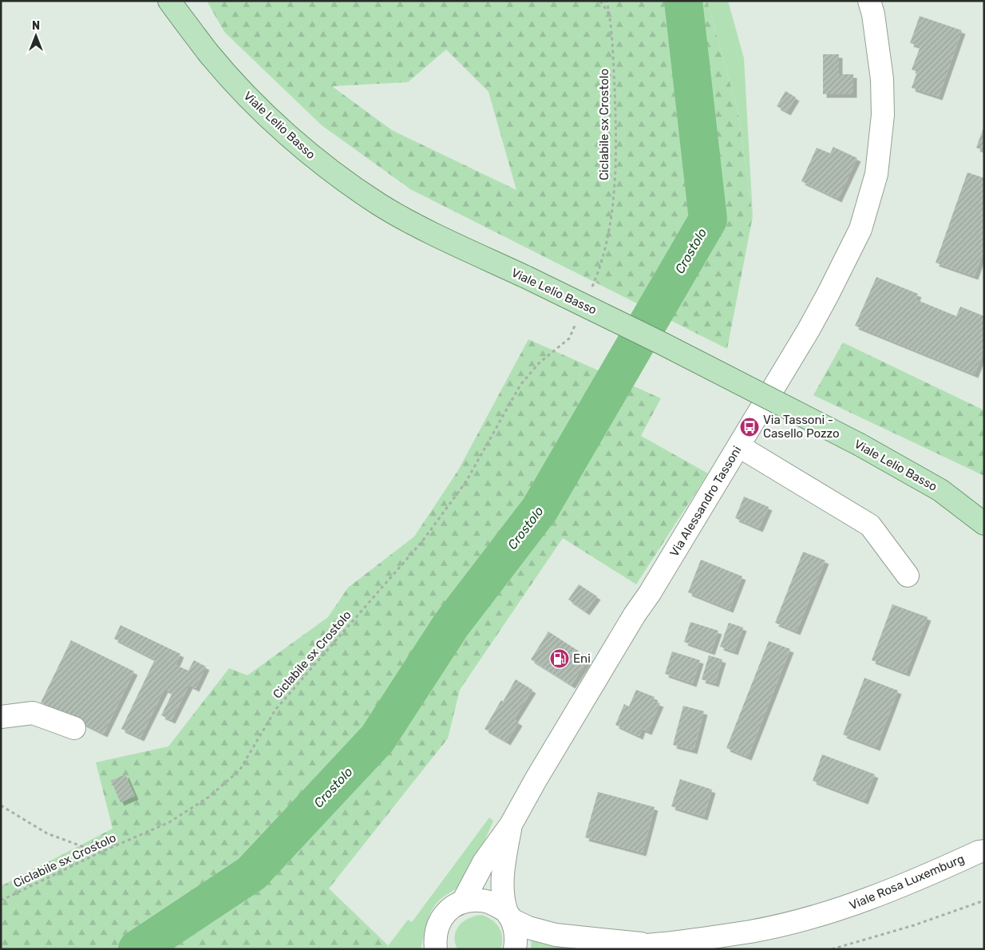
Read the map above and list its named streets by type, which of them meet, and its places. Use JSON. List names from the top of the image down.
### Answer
{
  "streets": {
    "main road": ["Viale Lelio Basso"],
    "street": ["Via Alessandro Tassoni", "Viale Rosa Luxemburg"],
    "path": ["Ciclabile sx Crostolo"]
  },
  "crossings": [
    ["Via Alessandro Tassoni", "Viale Rosa Luxemburg"]
  ],
  "water": ["Crostolo"],
  "places": {
    "bus stop": ["Via Tassoni - Casello Pozzo"],
    "fuel station": ["Eni"]
  },
  "north": "top"
}
